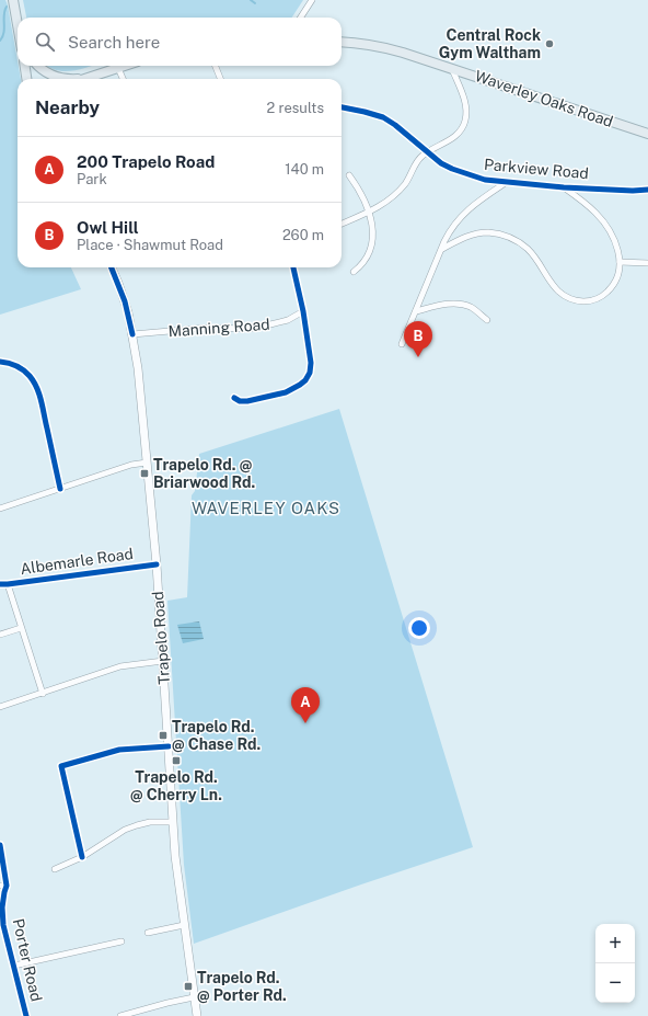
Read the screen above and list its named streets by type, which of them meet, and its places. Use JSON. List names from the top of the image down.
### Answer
{
  "streets": {
    "main road": ["Waverley Oaks Road", "Trapelo Road"],
    "street": [
      "Parkview Road",
      "Manning Road",
      "Albemarle Road",
      "Porter Road"
    ]
  },
  "crossings": [
    ["Manning Road", "Trapelo Road"],
    ["Albemarle Road", "Trapelo Road"]
  ],
  "districts": ["WAVERLEY OAKS"],
  "places": {
    "other": ["Central Rock Gym Waltham"],
    "transit": [
      "Trapelo Rd. @ Briarwood Rd.",
      "Trapelo Rd. @ Chase Rd.",
      "Trapelo Rd. @ Cherry Ln.",
      "Trapelo Rd. @ Porter Rd."
    ]
  },
  "page": {
    "search": "Search here",
    "heading": ["Nearby", "2 results"],
    "list": [
      {
        "mark": "A",
        "name": "200 Trapelo Road",
        "note": "Park",
        "value": "140 m"
      },
      {
        "mark": "B",
        "name": "Owl Hill",
        "note": "Place · Shawmut Road",
        "value": "260 m"
      }
    ],
    "pins": ["B", "A"],
    "map_buttons": ["+", "−"]
  }
}
